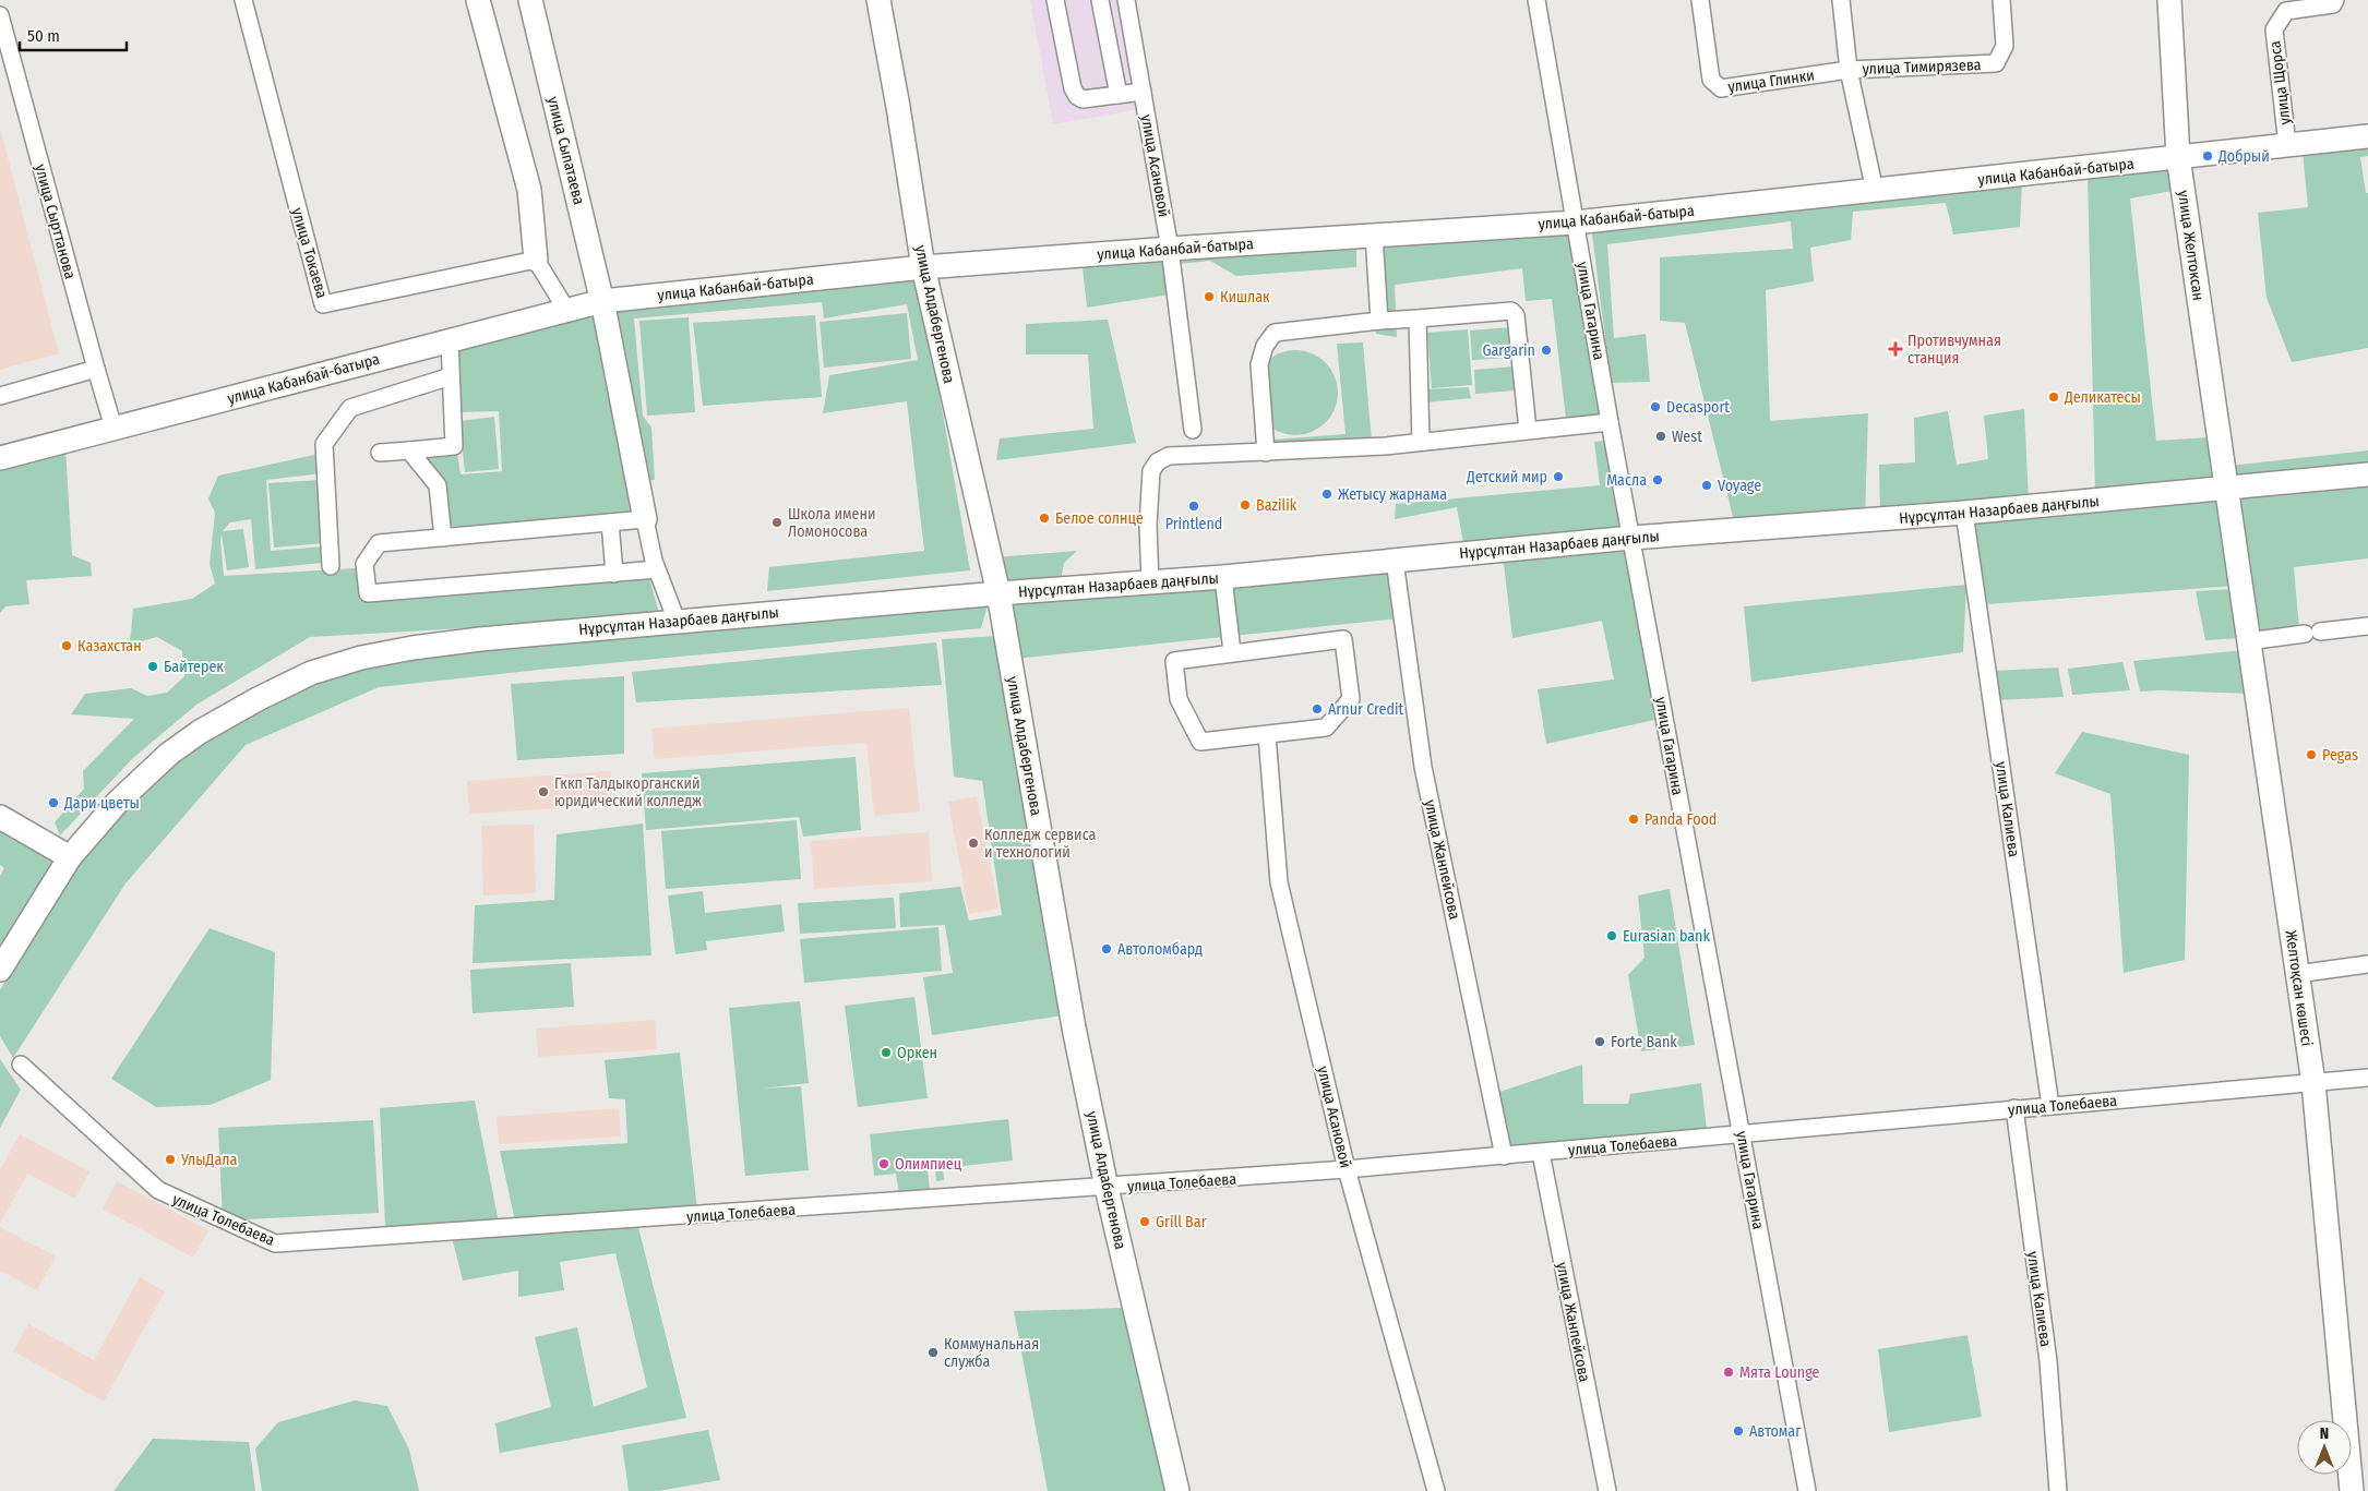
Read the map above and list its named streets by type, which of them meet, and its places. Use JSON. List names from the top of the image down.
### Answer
{
  "streets": {
    "main road": [
      "улица Сыпатаева",
      "улица Кабанбай-батыра",
      "улица Желтоксан",
      "улица Алдабергенова",
      "Нұрсұлтан Назарбаев даңғылы",
      "Желтоқсан көшесі"
    ],
    "street": [
      "улица Тимирязева",
      "улица Глинки",
      "улица Щорса",
      "улица Асановой",
      "улица Сырттанова",
      "улица Токаева",
      "улица Гагарина",
      "улица Калиева",
      "улица Жанпейсова",
      "улица Толебаева"
    ]
  },
  "crossings": [
    ["улица Тимирязева", "улица Глинки"],
    ["улица Щорса", "улица Кабанбай-батыра"],
    ["улица Сыпатаева", "улица Кабанбай-батыра"],
    ["улица Асановой", "улица Кабанбай-батыра"],
    ["улица Асановой", "улица Толебаева"],
    ["улица Кабанбай-батыра", "улица Сырттанова"],
    ["улица Кабанбай-батыра", "улица Желтоксан"],
    ["улица Кабанбай-батыра", "улица Гагарина"],
    ["улица Кабанбай-батыра", "улица Алдабергенова"],
    ["улица Желтоксан", "Нұрсұлтан Назарбаев даңғылы"],
    ["улица Желтоксан", "Желтоқсан көшесі"],
    ["улица Гагарина", "Нұрсұлтан Назарбаев даңғылы"],
    ["улица Гагарина", "улица Толебаева"],
    ["улица Алдабергенова", "Нұрсұлтан Назарбаев даңғылы"],
    ["улица Алдабергенова", "улица Толебаева"],
    ["Нұрсұлтан Назарбаев даңғылы", "улица Калиева"],
    ["Нұрсұлтан Назарбаев даңғылы", "улица Жанпейсова"],
    ["Нұрсұлтан Назарбаев даңғылы", "Желтоқсан көшесі"],
    ["улица Калиева", "улица Толебаева"],
    ["улица Жанпейсова", "улица Толебаева"],
    ["Желтоқсан көшесі", "улица Толебаева"]
  ],
  "places": {
    "other": [
      "Добрый",
      "Кишлак",
      "Gargarin",
      "Деликатесы",
      "Decasport",
      "West",
      "Детский мир",
      "Масла",
      "Voyage",
      "Жетысу жарнама",
      "Bazilik",
      "Printlend",
      "Белое солнце",
      "Школа имени Ломоносова",
      "Казахстан",
      "Байтерек",
      "Arnur Credit",
      "Pegas",
      "Гккп Талдыкорганский юридический колледж",
      "Дари цветы",
      "Panda Food",
      "Колледж сервиса и технологий",
      "Eurasian bank",
      "Автоломбард",
      "Forte Bank",
      "Оркен",
      "УлыДала",
      "Олимпиец",
      "Grill Bar",
      "Коммунальная служба",
      "Мята Lounge",
      "Автомаг"
    ],
    "health": ["Противчумная станция"]
  },
  "scale_bar": "50 m",
  "north": "top"
}
